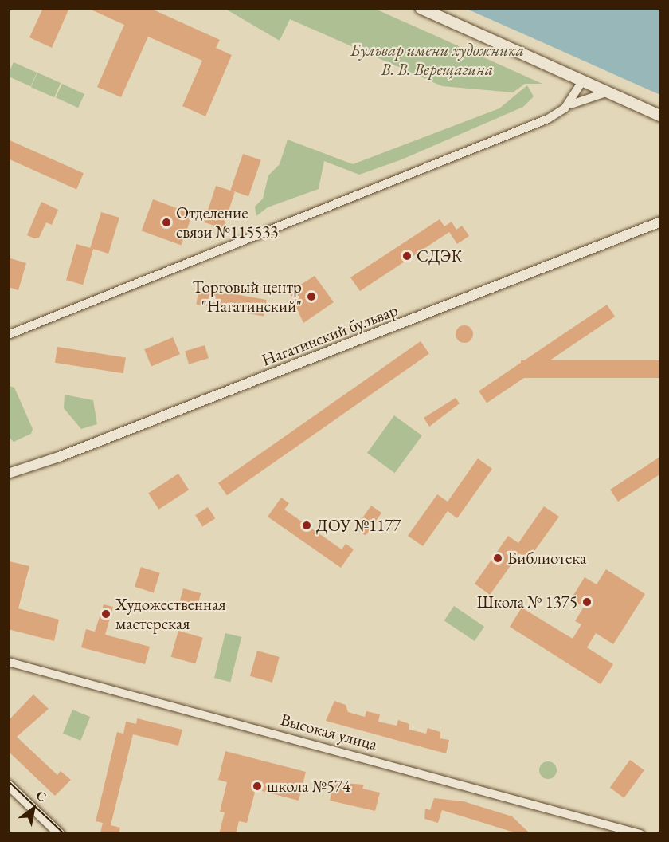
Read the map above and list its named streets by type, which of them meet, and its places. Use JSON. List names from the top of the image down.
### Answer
{
  "streets": {
    "street": ["Нагатинский бульвар", "Высокая улица"]
  },
  "parks": ["Бульвар имени художника В. В. Верещагина"],
  "places": [
    "Отделение связи №115533",
    "СДЭК",
    "Торговый центр \"Нагатинский\"",
    "ДОУ №1177",
    "Библиотека",
    "Школа № 1375",
    "Художественная мастерская",
    "школа №574"
  ],
  "north": "top right"
}
